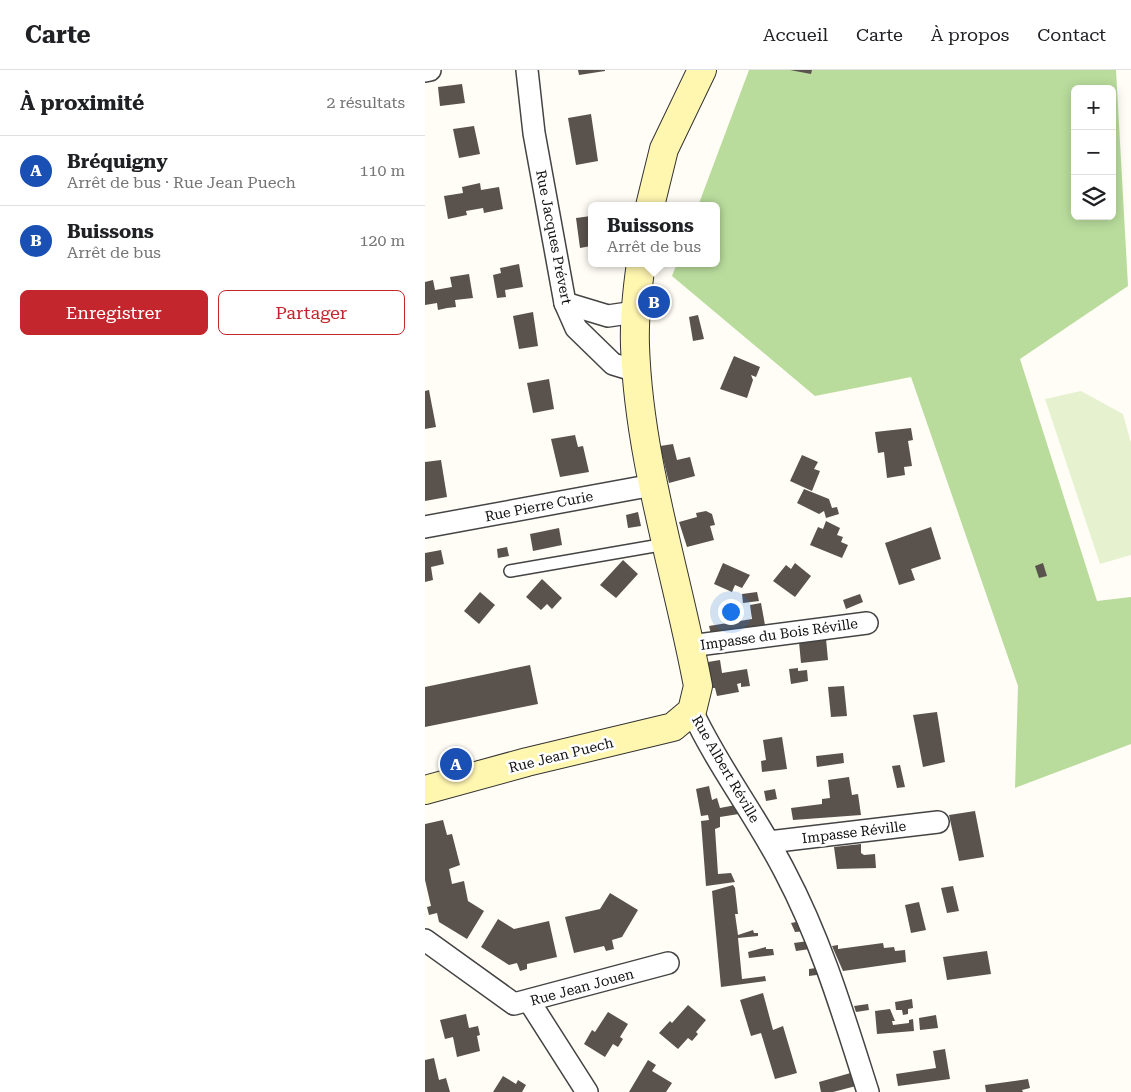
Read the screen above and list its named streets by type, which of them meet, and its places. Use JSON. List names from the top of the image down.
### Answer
{
  "streets": {
    "street": [
      "Rue Jacques Prévert",
      "Rue Pierre Curie",
      "Impasse du Bois Réville",
      "Rue Jean Puech",
      "Rue Albert Réville",
      "Impasse Réville",
      "Rue Jean Jouen"
    ]
  },
  "crossings": [
    ["Rue Jacques Prévert", "Rue Albert Réville"],
    ["Rue Pierre Curie", "Rue Albert Réville"],
    ["Impasse du Bois Réville", "Rue Albert Réville"],
    ["Rue Jean Puech", "Rue Albert Réville"],
    ["Rue Albert Réville", "Impasse Réville"]
  ],
  "page": {
    "header": "Carte",
    "nav": [
      "Accueil",
      "Carte",
      "À propos",
      "Contact"
    ],
    "heading": ["À proximité", "2 résultats"],
    "map_buttons": ["+", "−"],
    "list": [
      {
        "mark": "A",
        "name": "Bréquigny",
        "note": "Arrêt de bus · Rue Jean Puech",
        "value": "110 m"
      },
      {
        "mark": "B",
        "name": "Buissons",
        "note": "Arrêt de bus",
        "value": "120 m"
      }
    ],
    "popup": ["Buissons", "Arrêt de bus"],
    "buttons": ["Enregistrer", "Partager"],
    "pins": ["B", "A"]
  }
}
